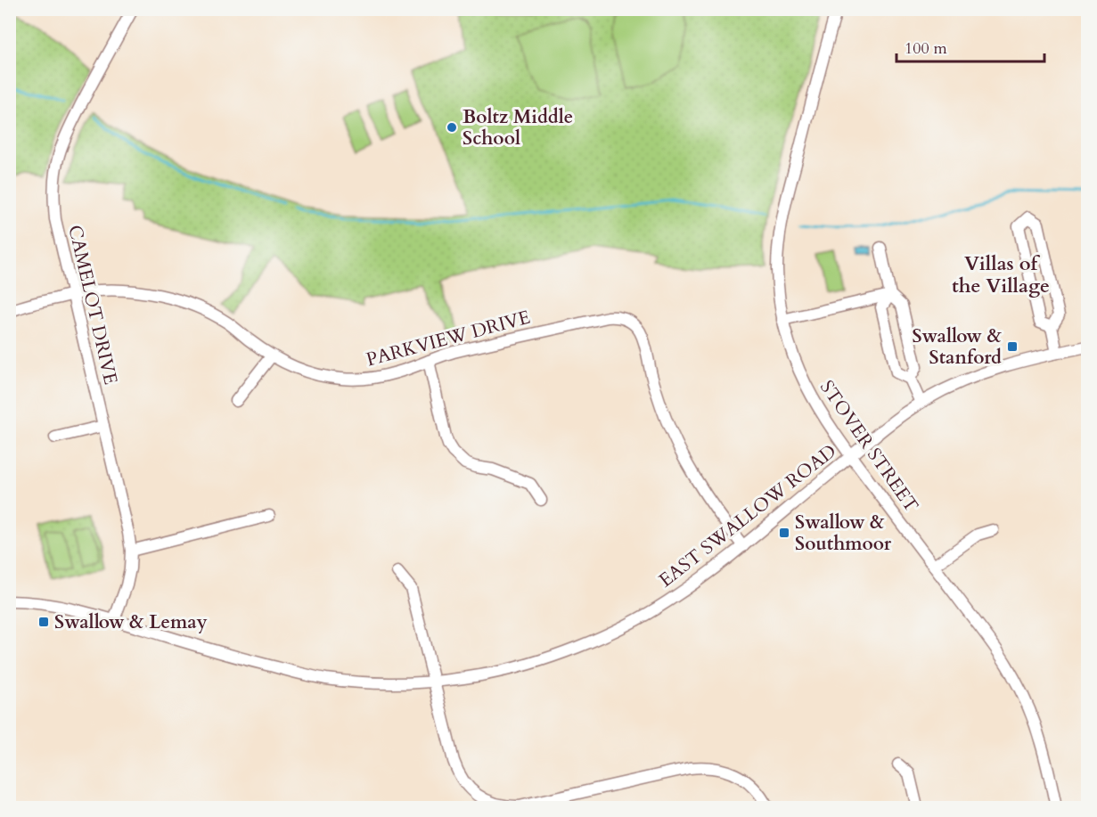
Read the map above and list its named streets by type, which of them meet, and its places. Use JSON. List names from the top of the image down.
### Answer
{
  "streets": {
    "street": [
      "CAMELOT DRIVE",
      "PARKVIEW DRIVE",
      "STOVER STREET",
      "EAST SWALLOW ROAD"
    ]
  },
  "crossings": [
    ["CAMELOT DRIVE", "PARKVIEW DRIVE"],
    ["CAMELOT DRIVE", "EAST SWALLOW ROAD"],
    ["PARKVIEW DRIVE", "EAST SWALLOW ROAD"],
    ["STOVER STREET", "EAST SWALLOW ROAD"]
  ],
  "districts": ["Villas of the Village"],
  "places": {
    "other": ["Boltz Middle School"],
    "transit": ["Swallow & Stanford", "Swallow & Southmoor", "Swallow & Lemay"]
  },
  "scale_bar": "100 m"
}
